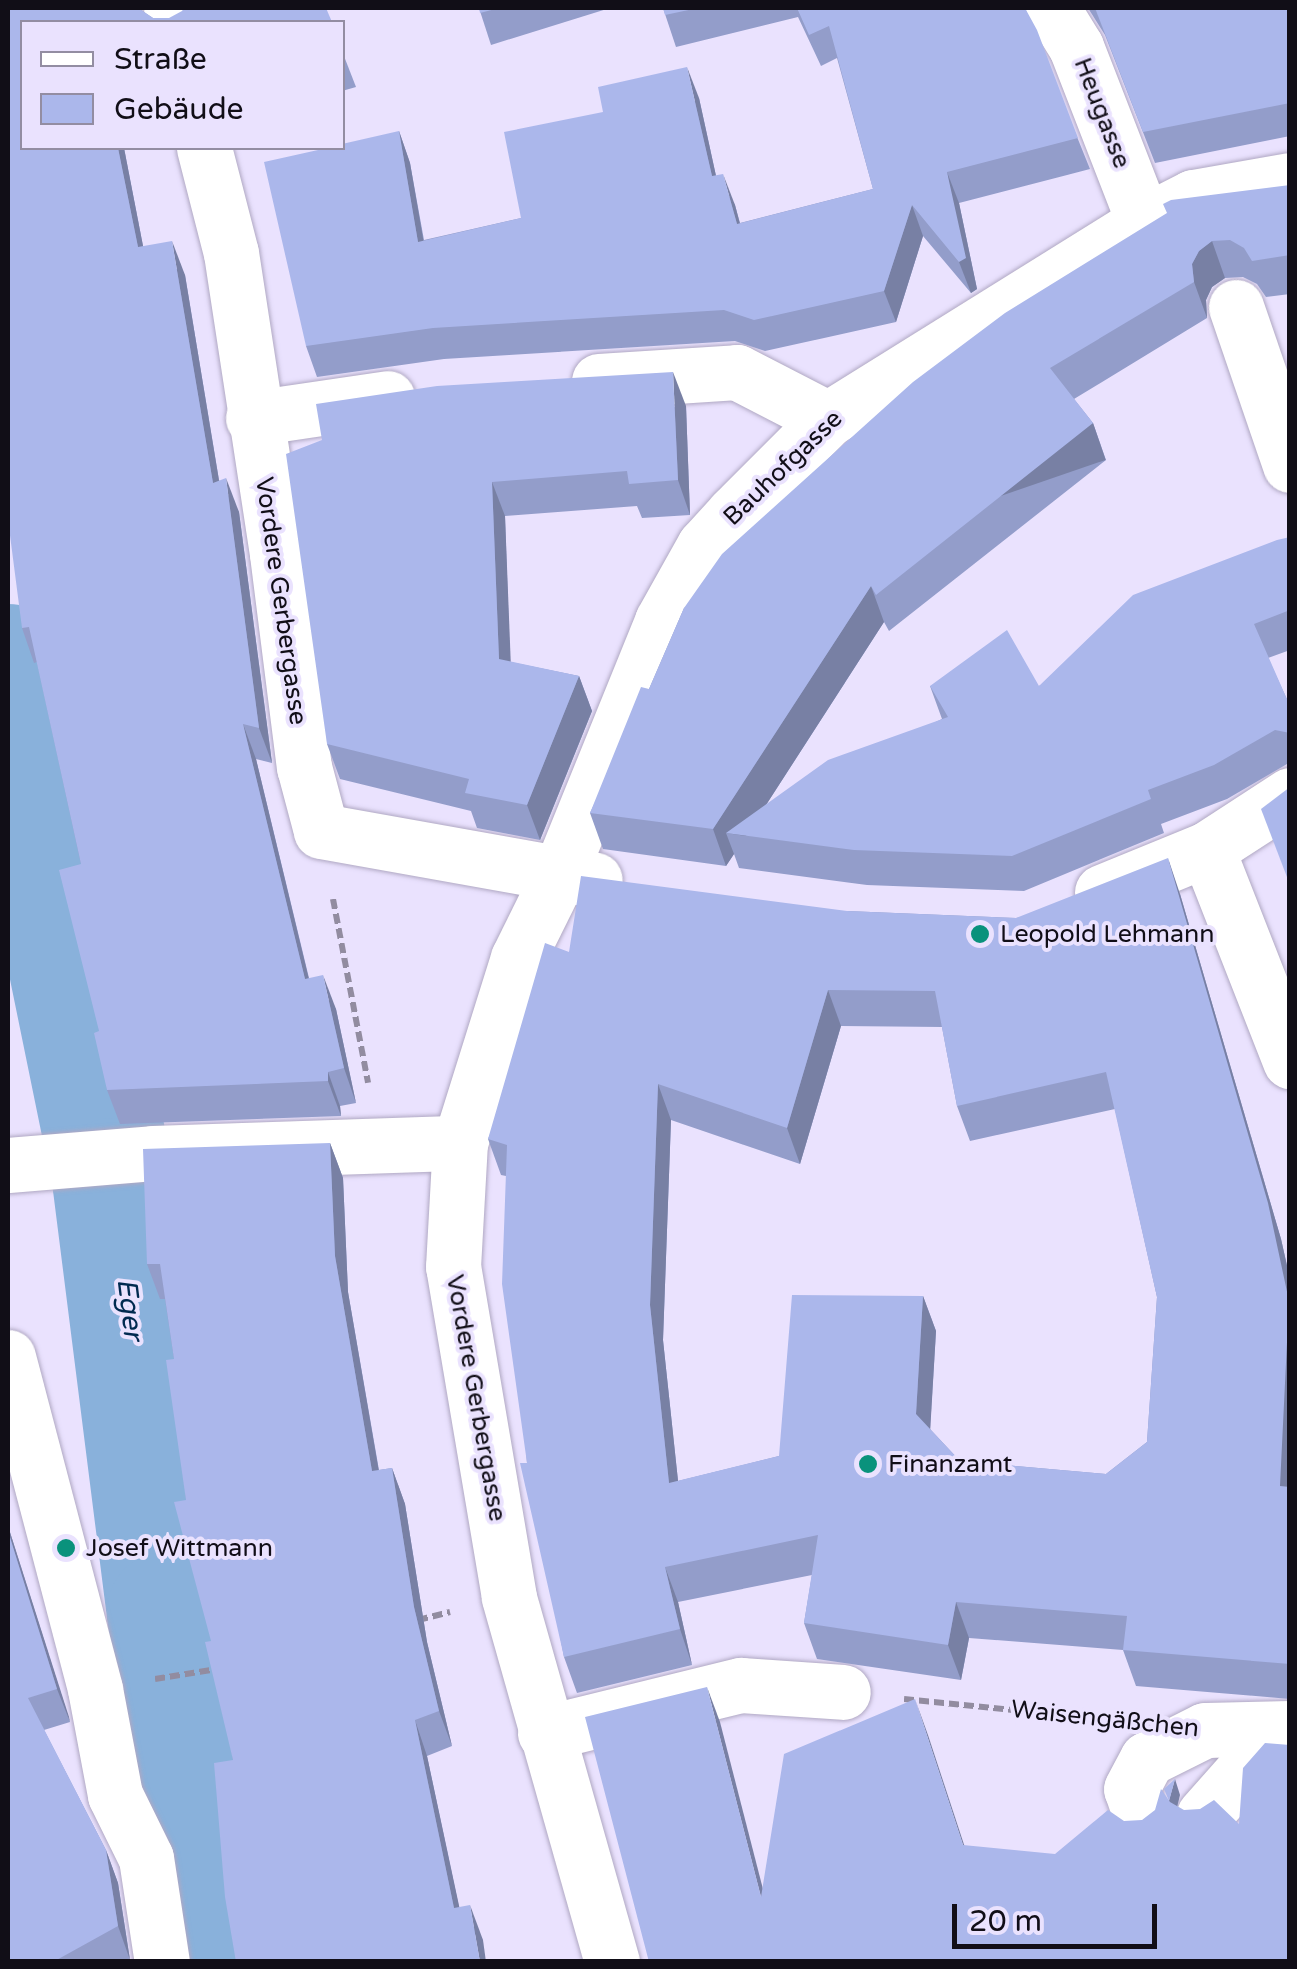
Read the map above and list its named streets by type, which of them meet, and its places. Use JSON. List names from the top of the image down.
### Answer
{
  "streets": {
    "street": [
      "Heugasse",
      "Bauhofgasse",
      "Vordere Gerbergasse",
      "Waisengäßchen"
    ]
  },
  "crossings": [
    ["Heugasse", "Bauhofgasse"],
    ["Bauhofgasse", "Vordere Gerbergasse"]
  ],
  "water": ["Eger"],
  "places": ["Leopold Lehmann", "Finanzamt", "Josef Wittmann"],
  "legend": ["Straße", "Gebäude"],
  "scale_bar": "20 m"
}
